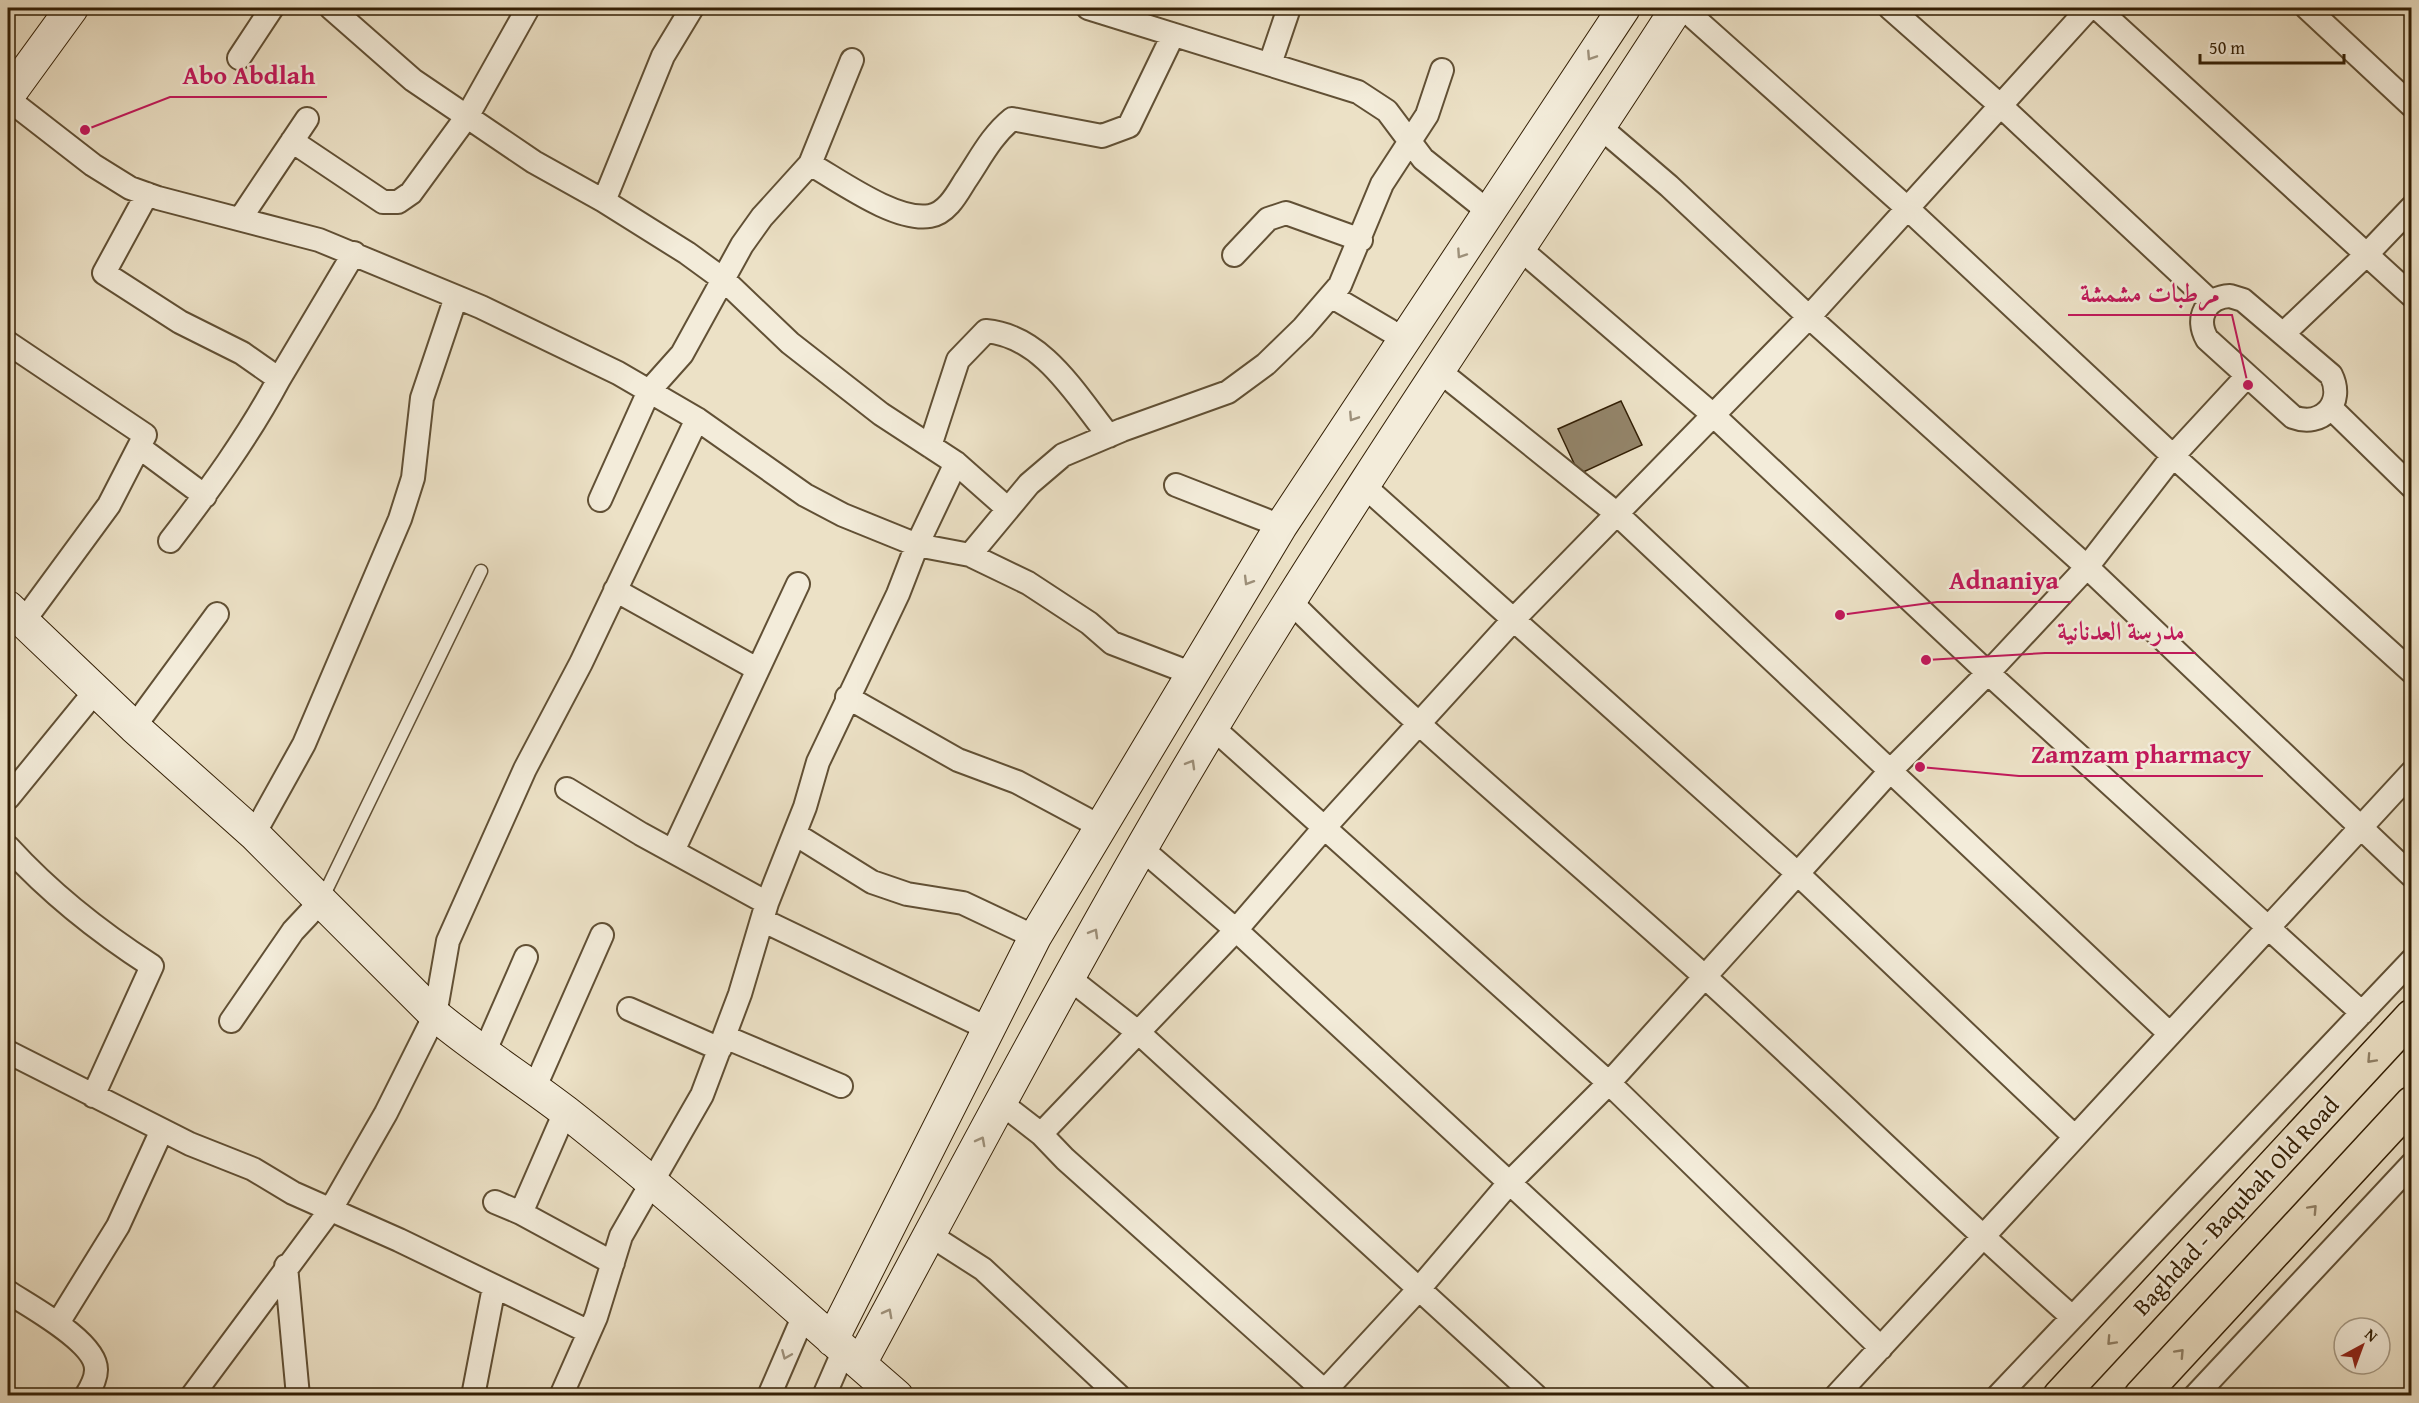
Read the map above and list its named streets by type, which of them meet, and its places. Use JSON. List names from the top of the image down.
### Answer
{
  "streets": {
    "highway": ["Baghdad - Baqubah Old Road"]
  },
  "places": [
    "Abo Abdlah",
    "مرطبات مشمشة",
    "Adnaniya",
    "مدرسة العدنانية",
    "Zamzam pharmacy"
  ],
  "scale_bar": "50 m",
  "north": "top right"
}
